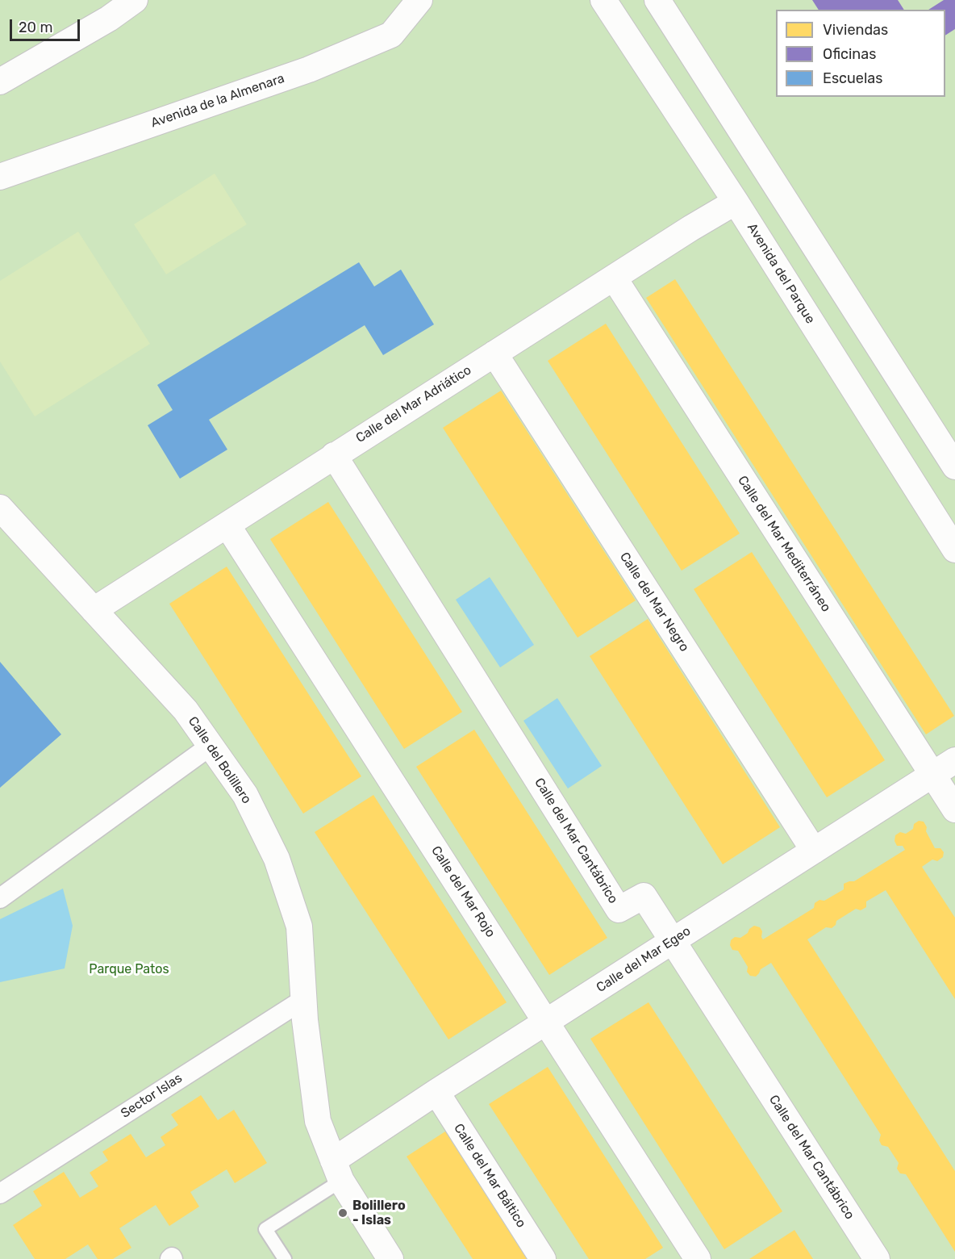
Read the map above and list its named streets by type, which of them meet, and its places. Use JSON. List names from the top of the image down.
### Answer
{
  "streets": {
    "street": [
      "Avenida de la Almenara",
      "Avenida del Parque",
      "Calle del Mar Adriático",
      "Calle del Mar Mediterráneo",
      "Calle del Mar Negro",
      "Calle del Bolillero",
      "Calle del Mar Cantábrico",
      "Calle del Mar Rojo",
      "Calle del Mar Egeo",
      "Sector Islas",
      "Calle del Mar Báltico"
    ]
  },
  "crossings": [
    ["Avenida del Parque", "Calle del Mar Adriático"],
    ["Calle del Mar Adriático", "Calle del Mar Mediterráneo"],
    ["Calle del Mar Adriático", "Calle del Mar Negro"],
    ["Calle del Mar Adriático", "Calle del Bolillero"],
    ["Calle del Mar Adriático", "Calle del Mar Cantábrico"],
    ["Calle del Mar Adriático", "Calle del Mar Rojo"],
    ["Calle del Mar Mediterráneo", "Calle del Mar Egeo"],
    ["Calle del Mar Negro", "Calle del Mar Egeo"],
    ["Calle del Bolillero", "Calle del Mar Egeo"],
    ["Calle del Bolillero", "Sector Islas"],
    ["Calle del Mar Cantábrico", "Calle del Mar Egeo"],
    ["Calle del Mar Rojo", "Calle del Mar Egeo"],
    ["Calle del Mar Egeo", "Calle del Mar Báltico"]
  ],
  "parks": ["Parque Patos"],
  "places": ["Bolillero - Islas"],
  "legend": ["Viviendas", "Oficinas", "Escuelas"],
  "scale_bar": "20 m"
}
